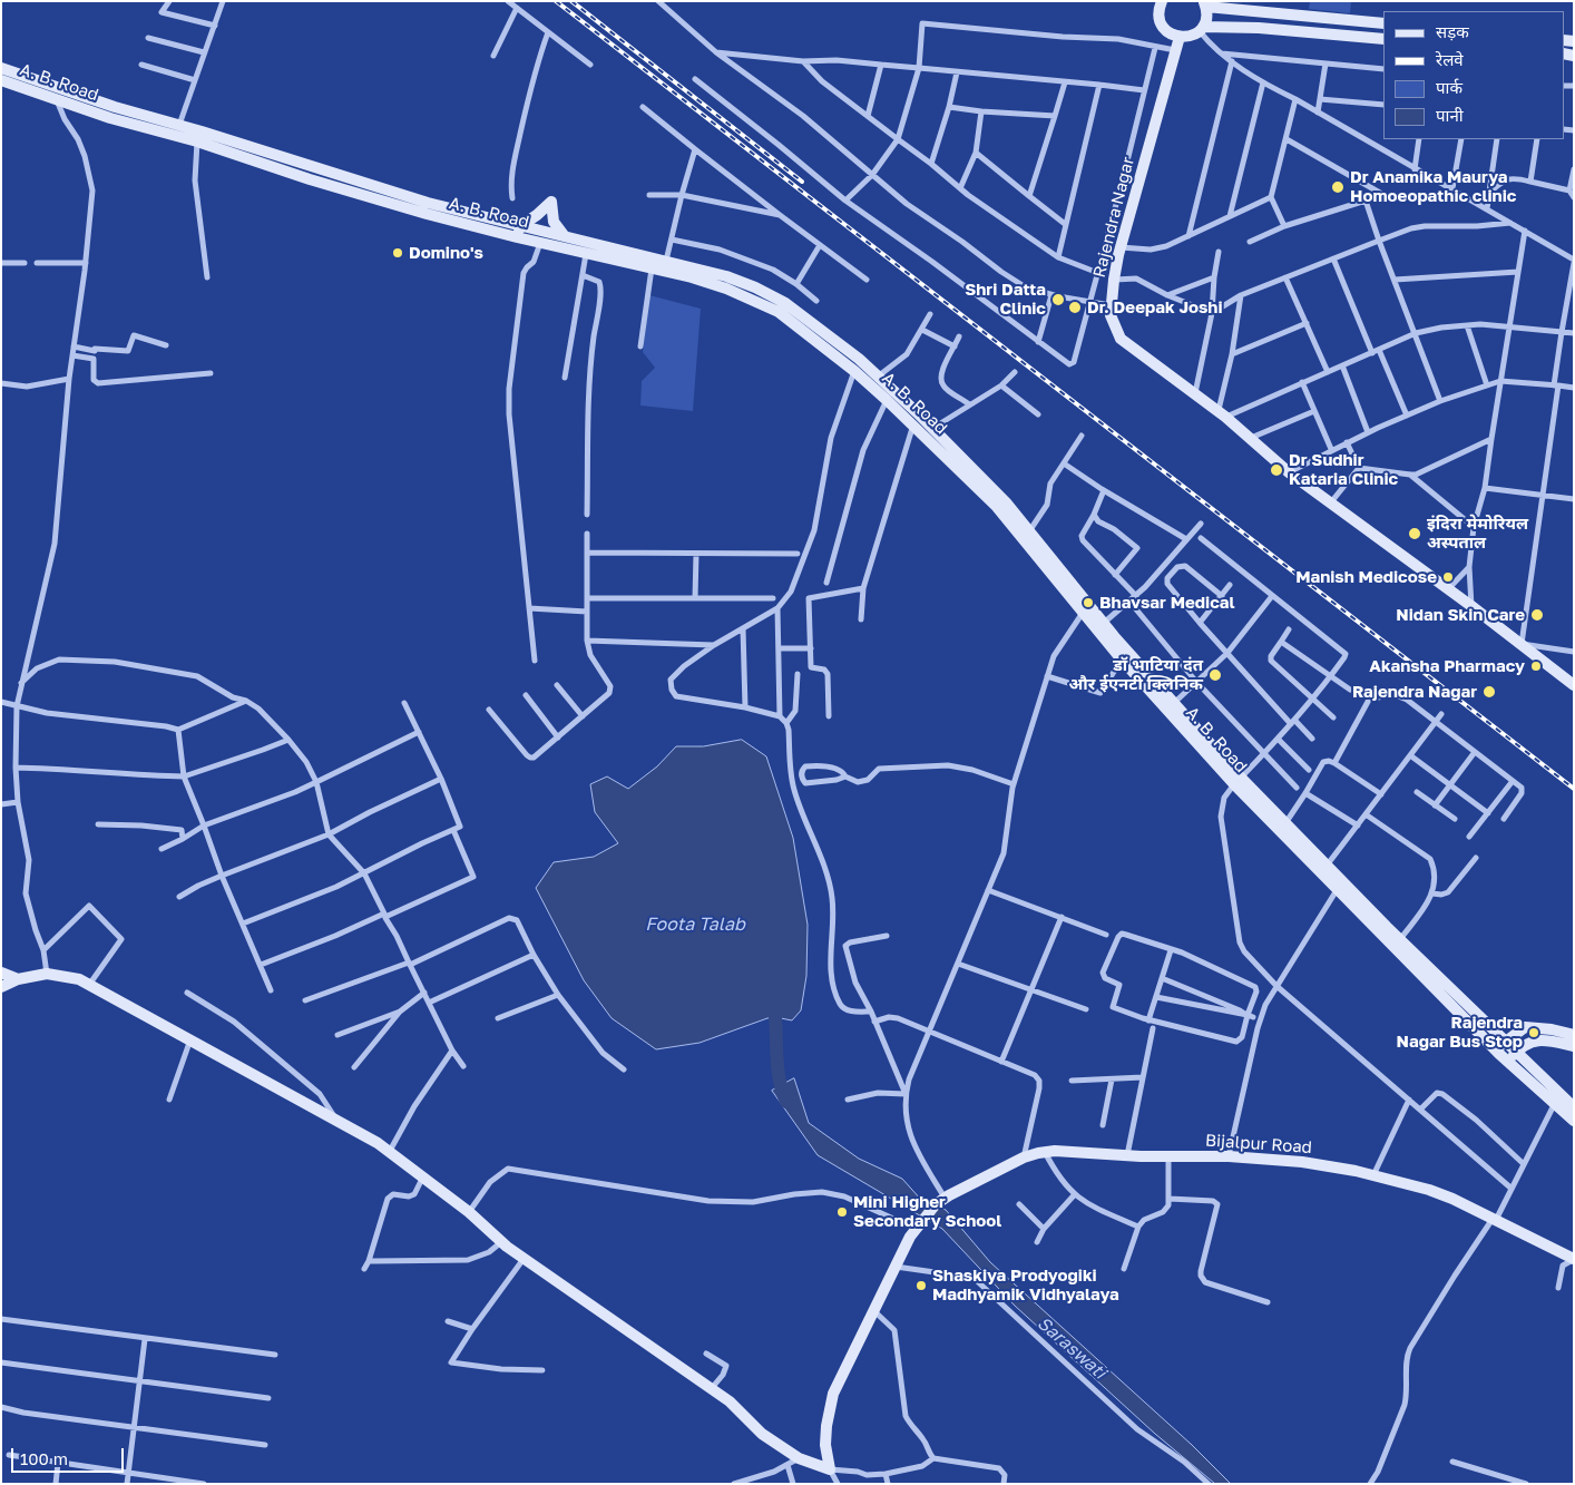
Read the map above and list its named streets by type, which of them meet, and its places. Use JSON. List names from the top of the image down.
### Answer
{
  "streets": {
    "main road": ["A. B. Road", "Rajendra Nagar", "Bijalpur Road"]
  },
  "water": ["Foota Talab", "Saraswati"],
  "places": [
    "Dr Anamika Maurya Homoeopathic clinic",
    "Domino's",
    "Shri Datta Clinic",
    "Dr. Deepak Joshi",
    "Dr Sudhir Kataria Clinic",
    "इंदिरा मेमोरियल अस्पताल",
    "Manish Medicose",
    "Bhavsar Medical",
    "Nidan Skin Care",
    "Akansha Pharmacy",
    "डॉ भाटिया दंत और ईएनटी क्लिनिक",
    "Rajendra Nagar",
    "Rajendra Nagar Bus Stop",
    "Mini Higher Secondary School",
    "Shaskiya Prodyogiki Madhyamik Vidhyalaya"
  ],
  "legend": [
    "सड़क",
    "रेलवे",
    "पार्क",
    "पानी"
  ],
  "scale_bar": "100 m"
}
